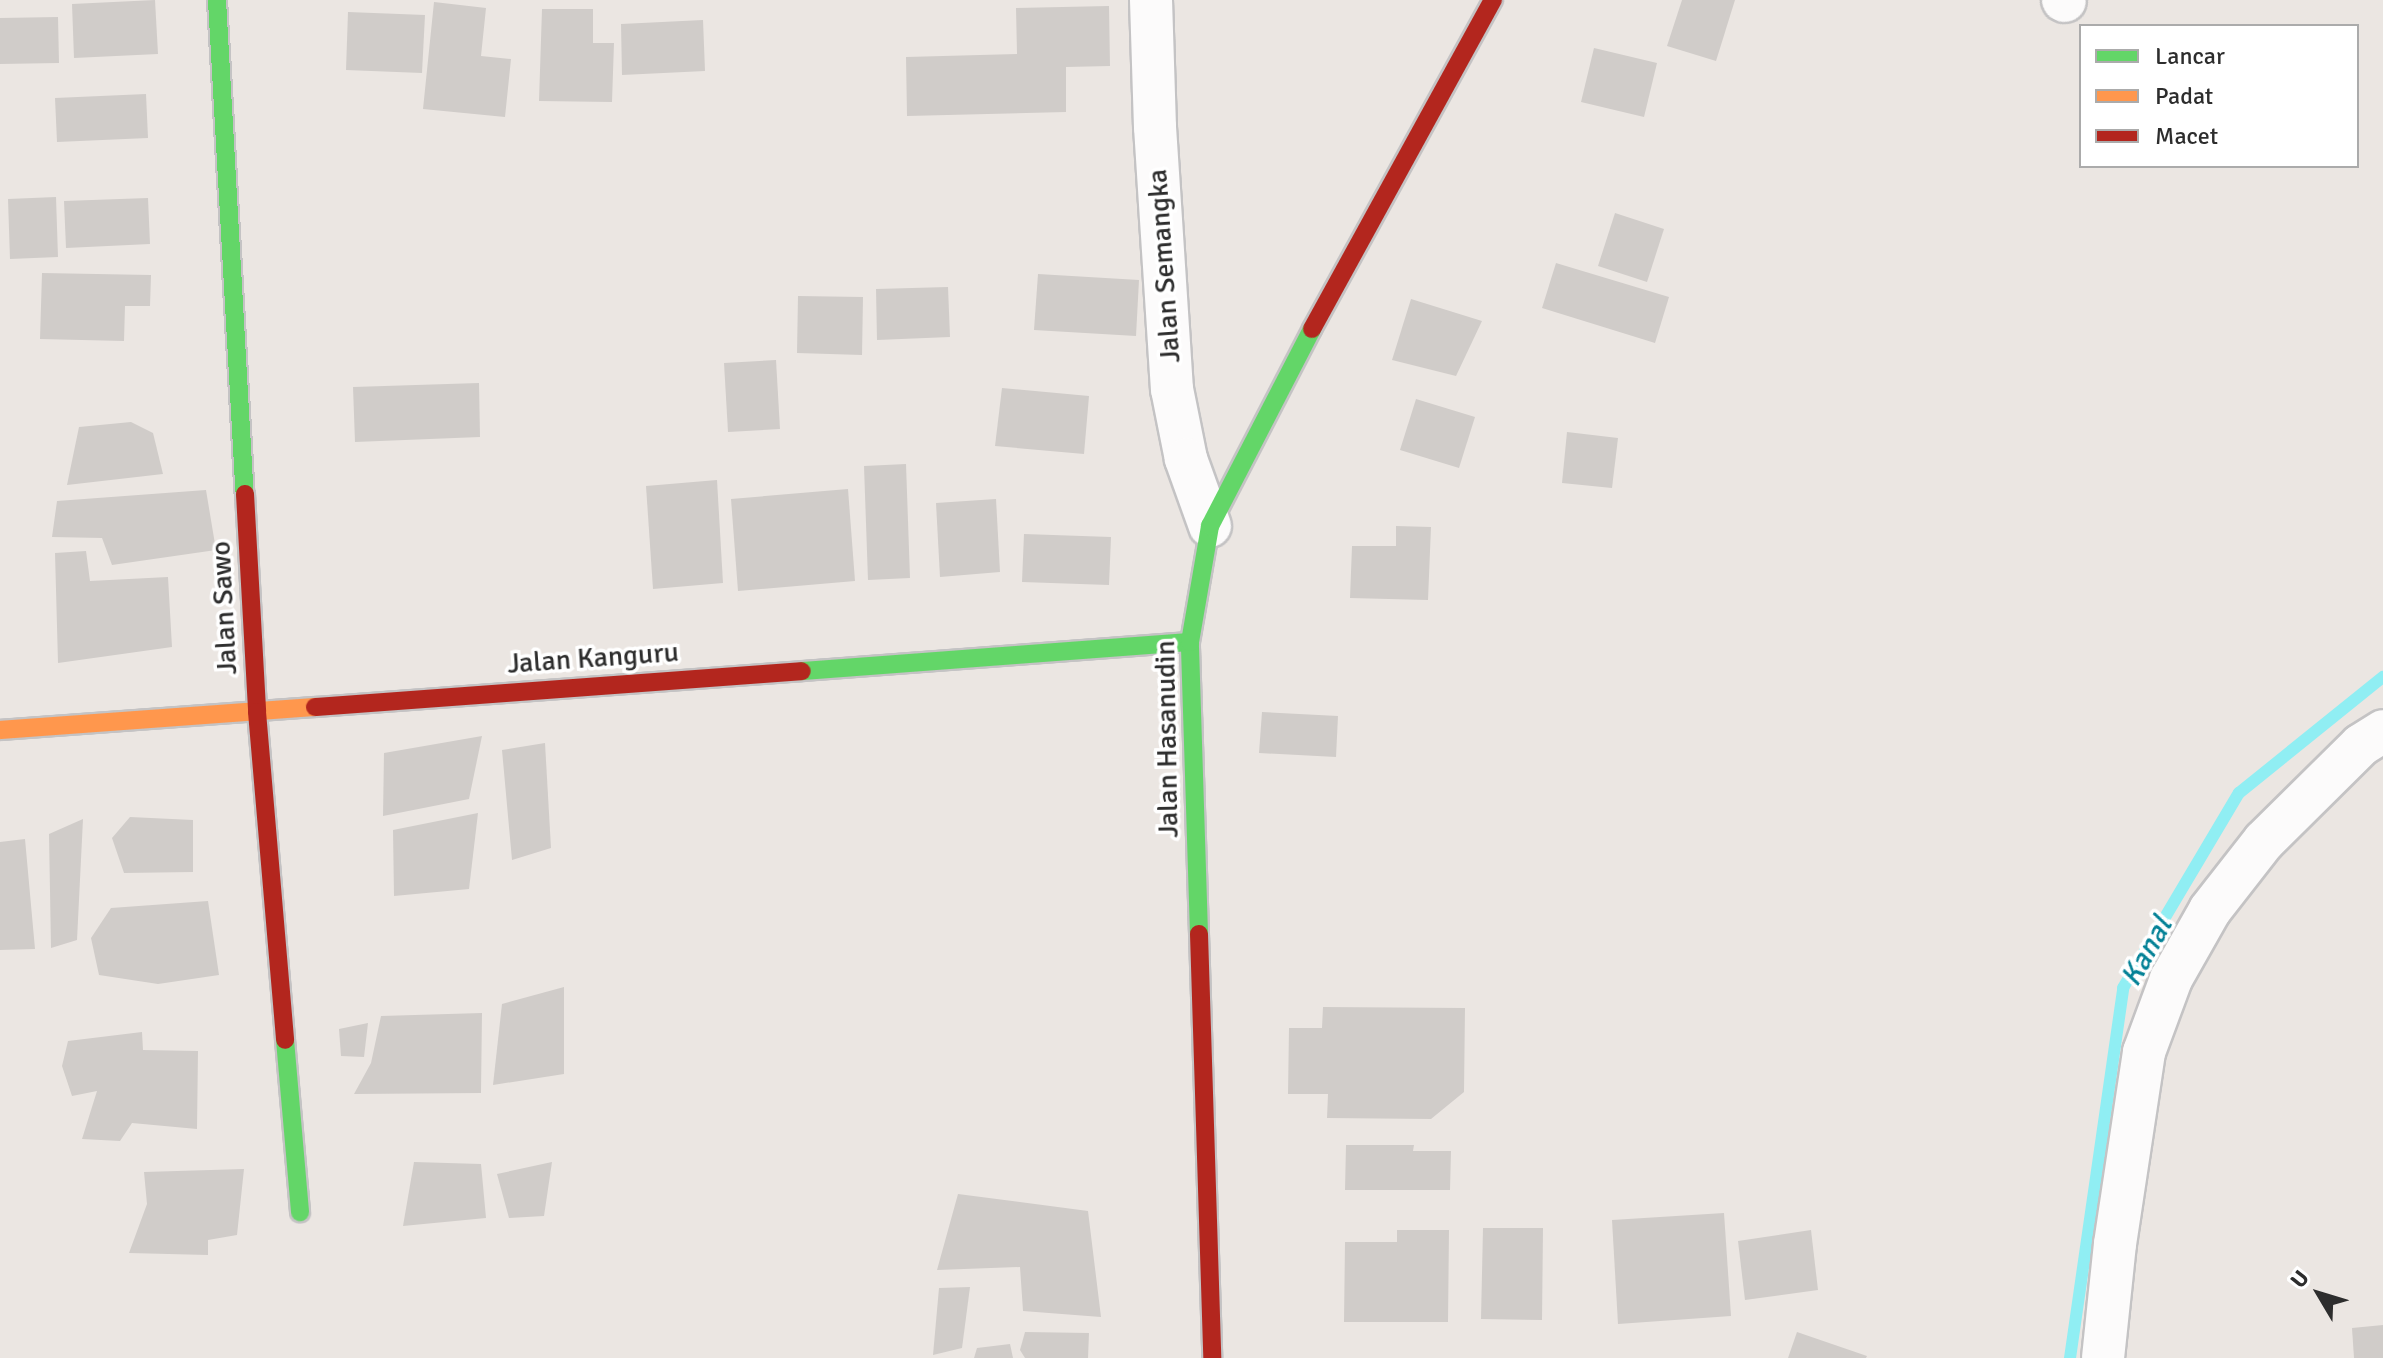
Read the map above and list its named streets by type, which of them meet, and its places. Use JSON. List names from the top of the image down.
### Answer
{
  "streets": {
    "street": [
      "Jalan Semangka",
      "Jalan Sawo",
      "Jalan Kanguru",
      "Jalan Hasanudin"
    ]
  },
  "crossings": [
    ["Jalan Semangka", "Jalan Hasanudin"],
    ["Jalan Sawo", "Jalan Kanguru"],
    ["Jalan Kanguru", "Jalan Hasanudin"]
  ],
  "water": ["Kanal"],
  "legend": ["Lancar", "Padat", "Macet"],
  "north": "top left"
}
